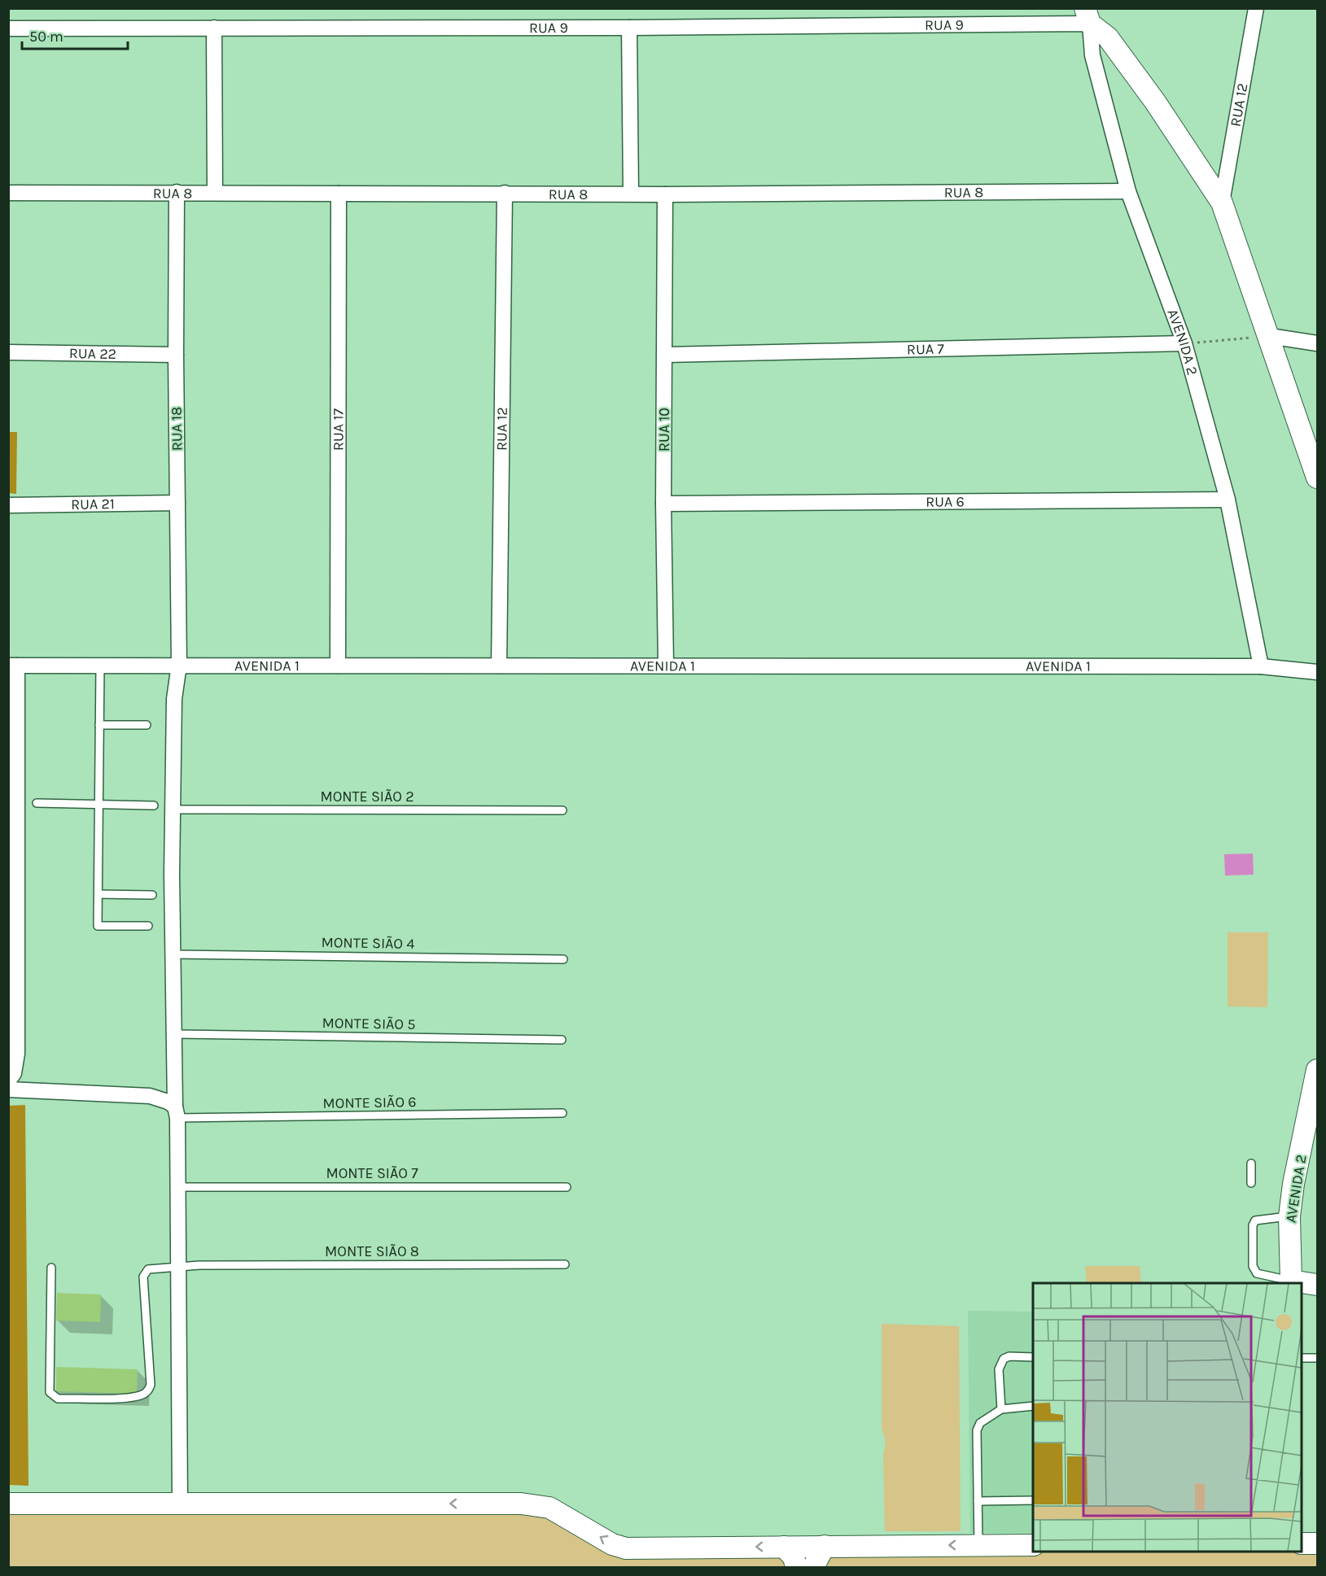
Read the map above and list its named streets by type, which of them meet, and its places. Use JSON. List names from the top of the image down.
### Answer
{
  "streets": {
    "street": [
      "RUA 9",
      "RUA 12",
      "RUA 8",
      "AVENIDA 2",
      "RUA 7",
      "RUA 22",
      "RUA 18",
      "RUA 17",
      "RUA 10",
      "RUA 6",
      "RUA 21",
      "AVENIDA 1"
    ],
    "lane": [
      "MONTE SIÃO 2",
      "MONTE SIÃO 4",
      "MONTE SIÃO 5",
      "MONTE SIÃO 6",
      "MONTE SIÃO 7",
      "MONTE SIÃO 8"
    ]
  },
  "crossings": [
    ["RUA 9", "AVENIDA 2"],
    ["RUA 12", "RUA 8"],
    ["RUA 12", "AVENIDA 1"],
    ["RUA 8", "AVENIDA 2"],
    ["RUA 8", "RUA 18"],
    ["RUA 8", "RUA 17"],
    ["RUA 8", "RUA 10"],
    ["AVENIDA 2", "RUA 7"],
    ["AVENIDA 2", "RUA 6"],
    ["AVENIDA 2", "AVENIDA 1"],
    ["RUA 7", "RUA 10"],
    ["RUA 22", "RUA 18"],
    ["RUA 18", "RUA 21"],
    ["RUA 18", "AVENIDA 1"],
    ["RUA 18", "MONTE SIÃO 2"],
    ["RUA 18", "MONTE SIÃO 4"],
    ["RUA 18", "MONTE SIÃO 5"],
    ["RUA 18", "MONTE SIÃO 6"],
    ["RUA 18", "MONTE SIÃO 7"],
    ["RUA 18", "MONTE SIÃO 8"],
    ["RUA 17", "AVENIDA 1"],
    ["RUA 10", "RUA 6"],
    ["RUA 10", "AVENIDA 1"]
  ],
  "scale_bar": "50 m"
}
